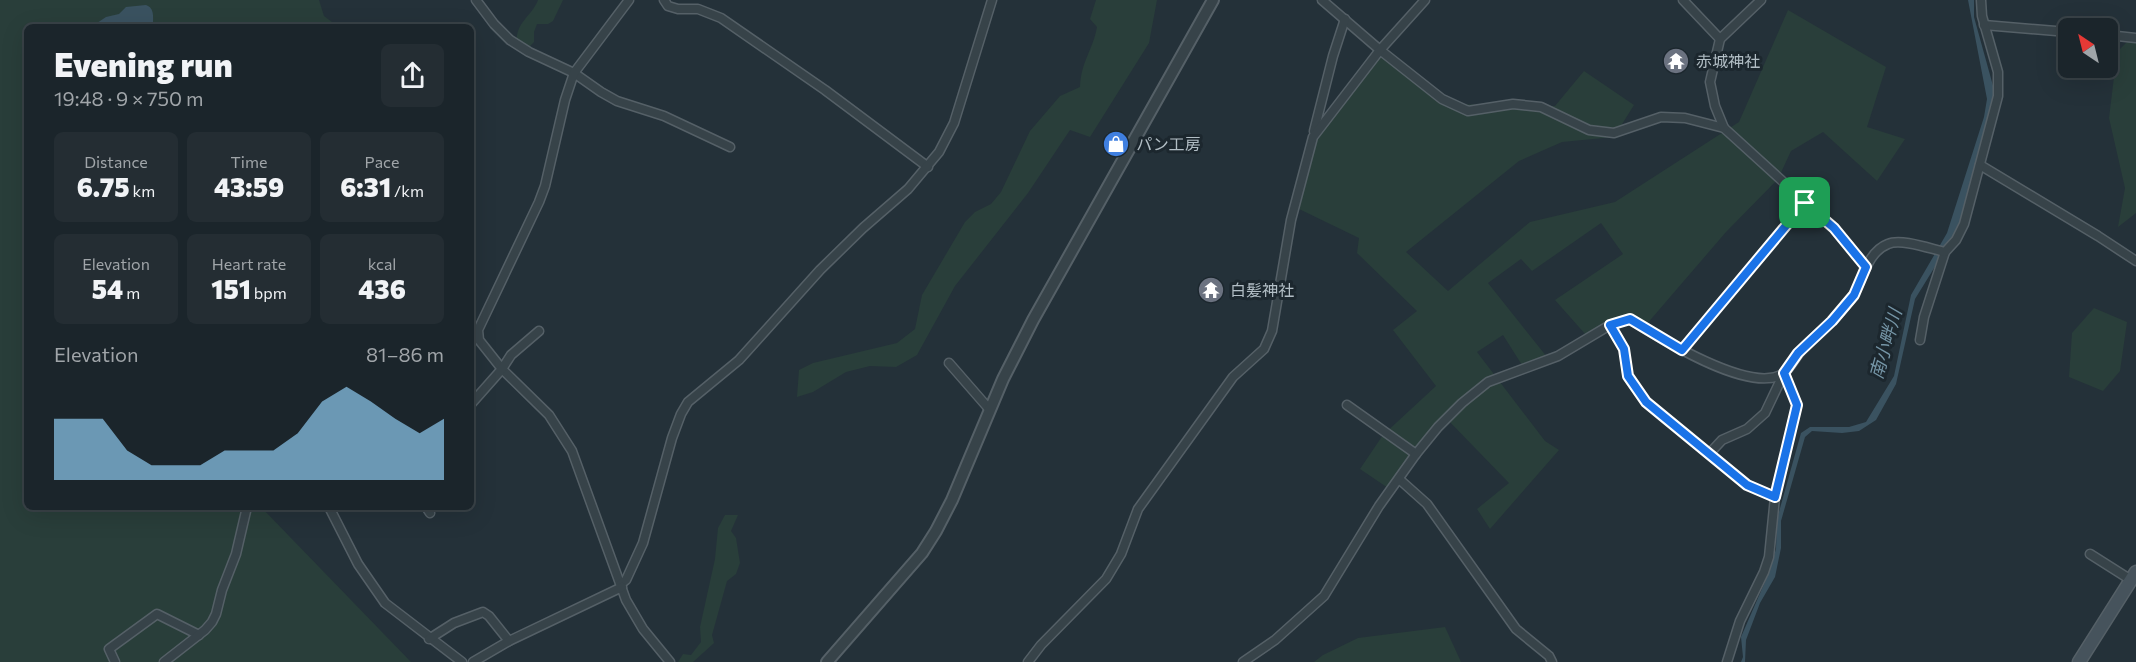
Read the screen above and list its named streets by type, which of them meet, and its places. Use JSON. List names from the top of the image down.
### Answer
{
  "water": ["南小畔川"],
  "places": {
    "temple": ["赤城神社", "白髪神社"],
    "shop": ["パン工房"]
  },
  "north": "top left",
  "page": {
    "heading": ["Evening run", "19:48 · 9 × 750 m"],
    "stats": [
      ["Distance", "6.75 km"],
      ["Time", "43:59"],
      ["Pace", "6:31 /km"],
      ["Elevation", "54 m"],
      ["Heart rate", "151 bpm"],
      ["kcal", "436"]
    ],
    "chart": ["Elevation", "81–86 m"]
  }
}
